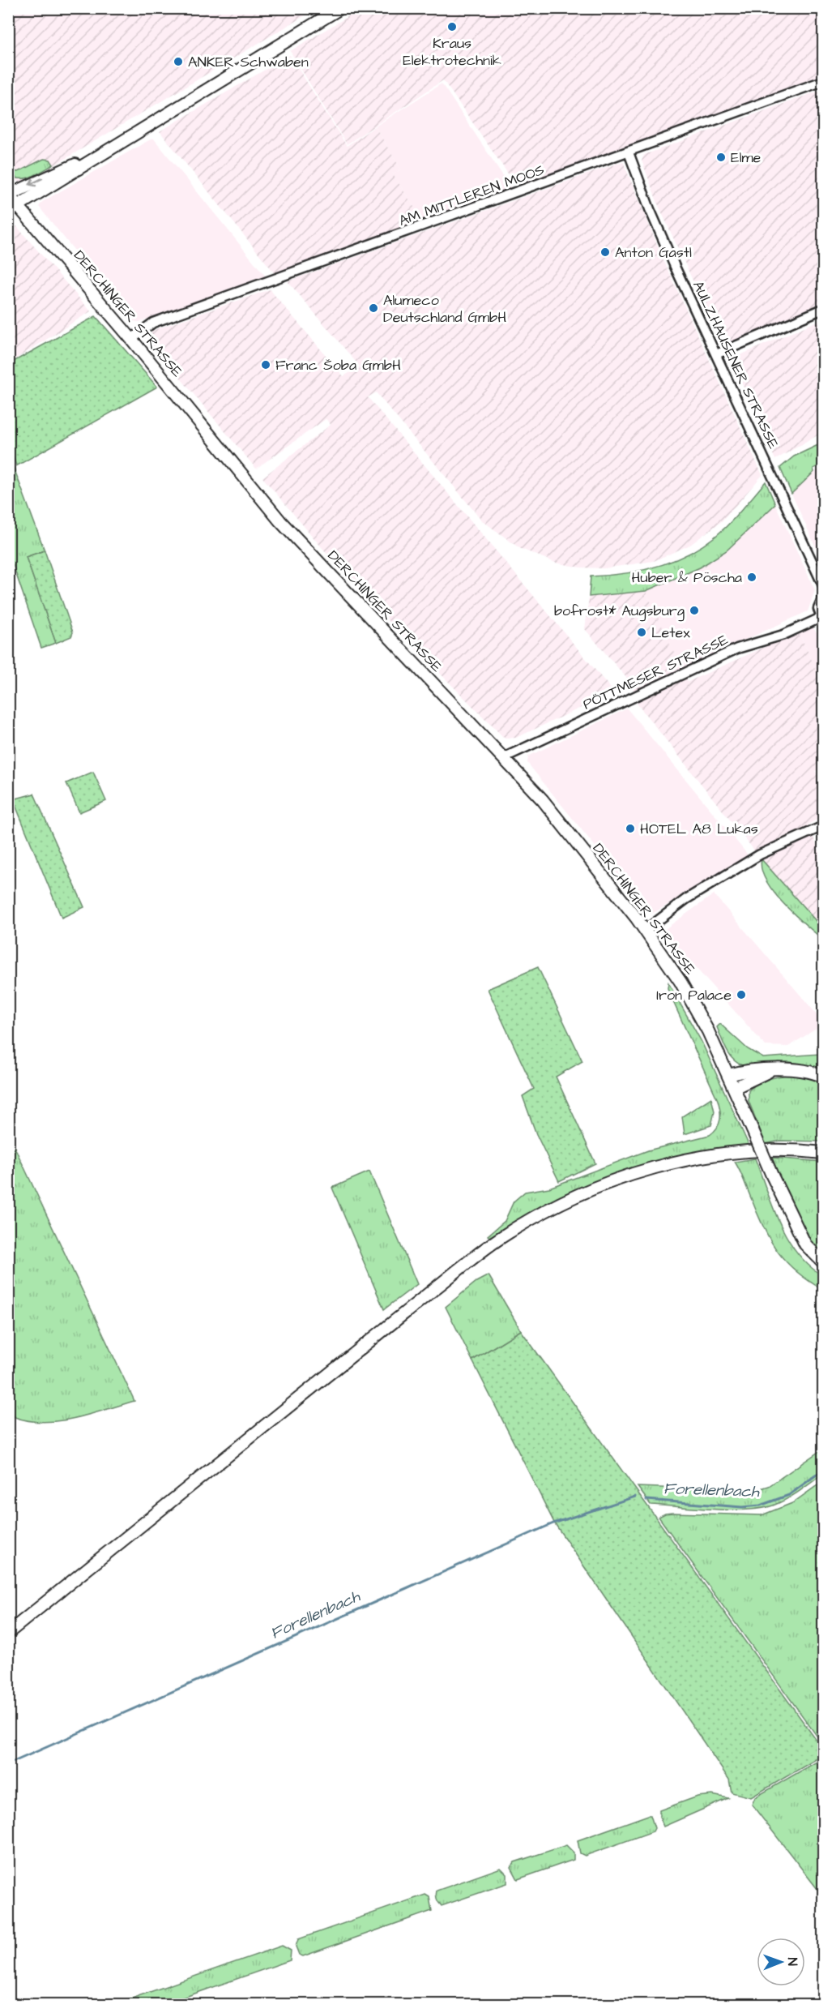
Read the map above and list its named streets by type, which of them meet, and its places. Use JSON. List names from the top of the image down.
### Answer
{
  "streets": {
    "main road": ["DERCHINGER STRASSE"],
    "street": ["AM MITTLEREN MOOS", "AULZHAUSENER STRASSE", "PÖTTMESER STRASSE"]
  },
  "crossings": [
    ["AM MITTLEREN MOOS", "DERCHINGER STRASSE"],
    ["AM MITTLEREN MOOS", "AULZHAUSENER STRASSE"],
    ["DERCHINGER STRASSE", "PÖTTMESER STRASSE"]
  ],
  "water": ["Forellenbach"],
  "places": [
    "Kraus Elektrotechnik",
    "ANKER Schwaben",
    "Elme",
    "Anton Gastl",
    "Alumeco Deutschland GmbH",
    "Franc Šoba GmbH",
    "Huber & Pöscha",
    "bofrost* Augsburg",
    "Letex",
    "HOTEL A8 Lukas",
    "Iron Palace"
  ],
  "north": "right"
}
